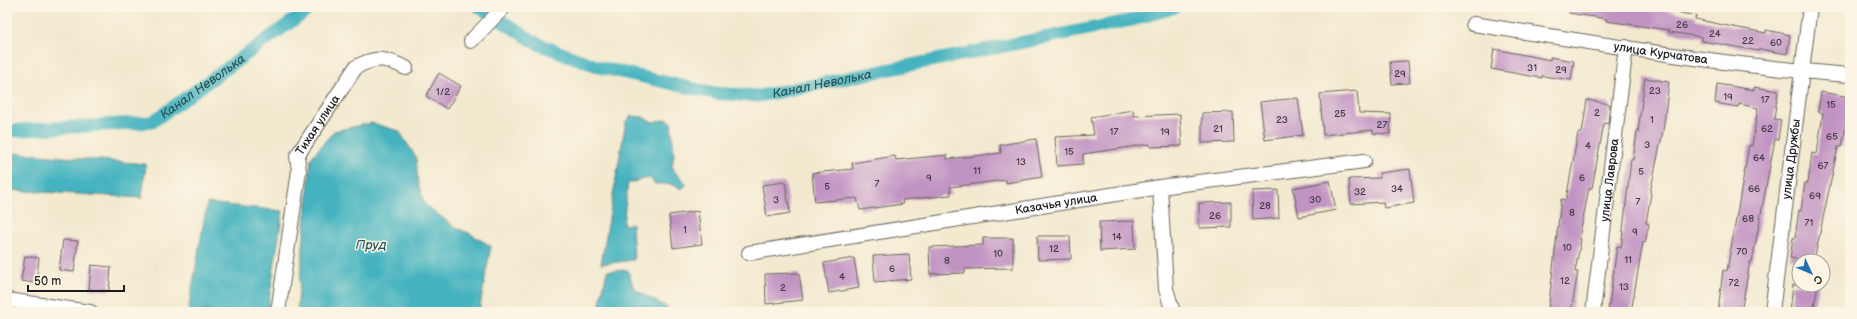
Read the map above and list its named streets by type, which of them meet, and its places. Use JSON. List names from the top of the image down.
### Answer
{
  "streets": {
    "street": [
      "улица Курчатова",
      "Тихая улица",
      "улица Дружбы",
      "улица Лаврова",
      "Казачья улица"
    ]
  },
  "crossings": [
    ["улица Курчатова", "улица Дружбы"],
    ["улица Курчатова", "улица Лаврова"]
  ],
  "water": ["Канал Неволька", "Пруд"],
  "house_numbers": [
    "26",
    "24",
    "22",
    "60",
    "31",
    "29",
    "29",
    "23",
    "1/2",
    "19",
    "17",
    "15",
    "2",
    "25",
    "23",
    "1",
    "27",
    "21",
    "62",
    "17",
    "19",
    "65",
    "3",
    "4",
    "15",
    "64",
    "13",
    "67",
    "11",
    "5",
    "9",
    "6",
    "7",
    "5",
    "34",
    "66",
    "32",
    "69",
    "3",
    "30",
    "7",
    "28",
    "8",
    "26",
    "68",
    "71",
    "1",
    "9",
    "14",
    "10",
    "12",
    "70",
    "10",
    "11",
    "8",
    "6",
    "4",
    "12",
    "72",
    "13",
    "2"
  ],
  "scale_bar": "50 m",
  "north": "bottom right"
}
